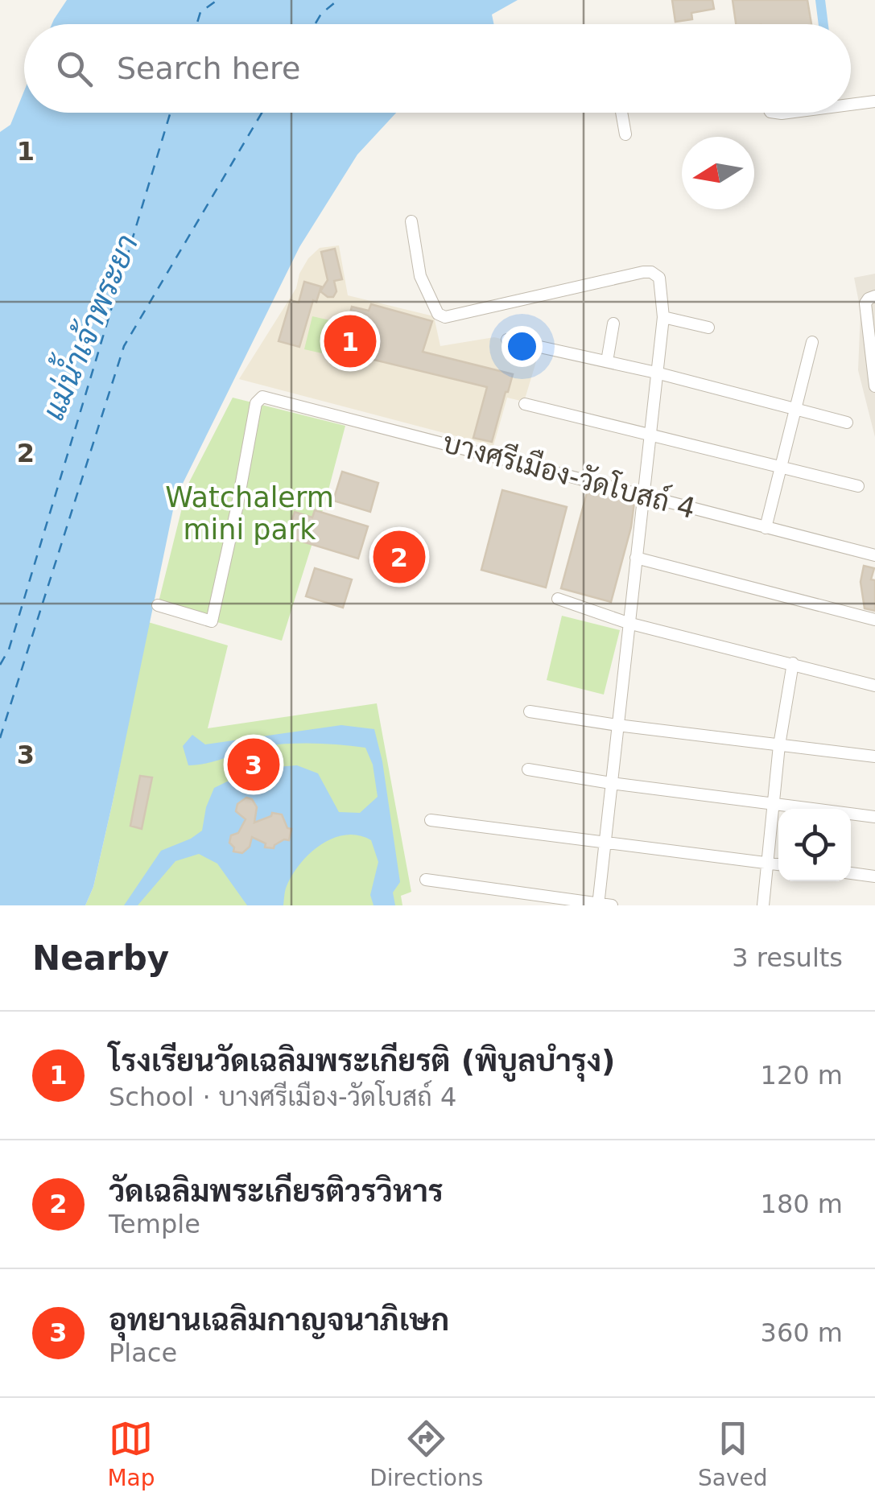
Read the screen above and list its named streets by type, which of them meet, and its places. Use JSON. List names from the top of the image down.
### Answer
{
  "streets": {
    "street": ["บางศรีเมือง-วัดโบสถ์ 4"]
  },
  "water": ["แม่น้ำเจ้าพระยา"],
  "parks": ["Watchalerm mini park"],
  "north": "left",
  "page": {
    "search": "Search here",
    "pins": ["1", "2", "3"],
    "heading": ["Nearby", "3 results"],
    "list": [
      {
        "mark": "1",
        "name": "โรงเรียนวัดเฉลิมพระเกียรติ (พิบูลบำรุง)",
        "note": "School · บางศรีเมือง-วัดโบสถ์ 4",
        "value": "120 m"
      },
      {
        "mark": "2",
        "name": "วัดเฉลิมพระเกียรติวรวิหาร",
        "note": "Temple",
        "value": "180 m"
      },
      {
        "mark": "3",
        "name": "อุทยานเฉลิมกาญจนาภิเษก",
        "note": "Place",
        "value": "360 m"
      }
    ],
    "nav": ["Map", "Directions", "Saved"]
  },
  "grid": {
    "rows": ["1", "2", "3"]
  }
}
